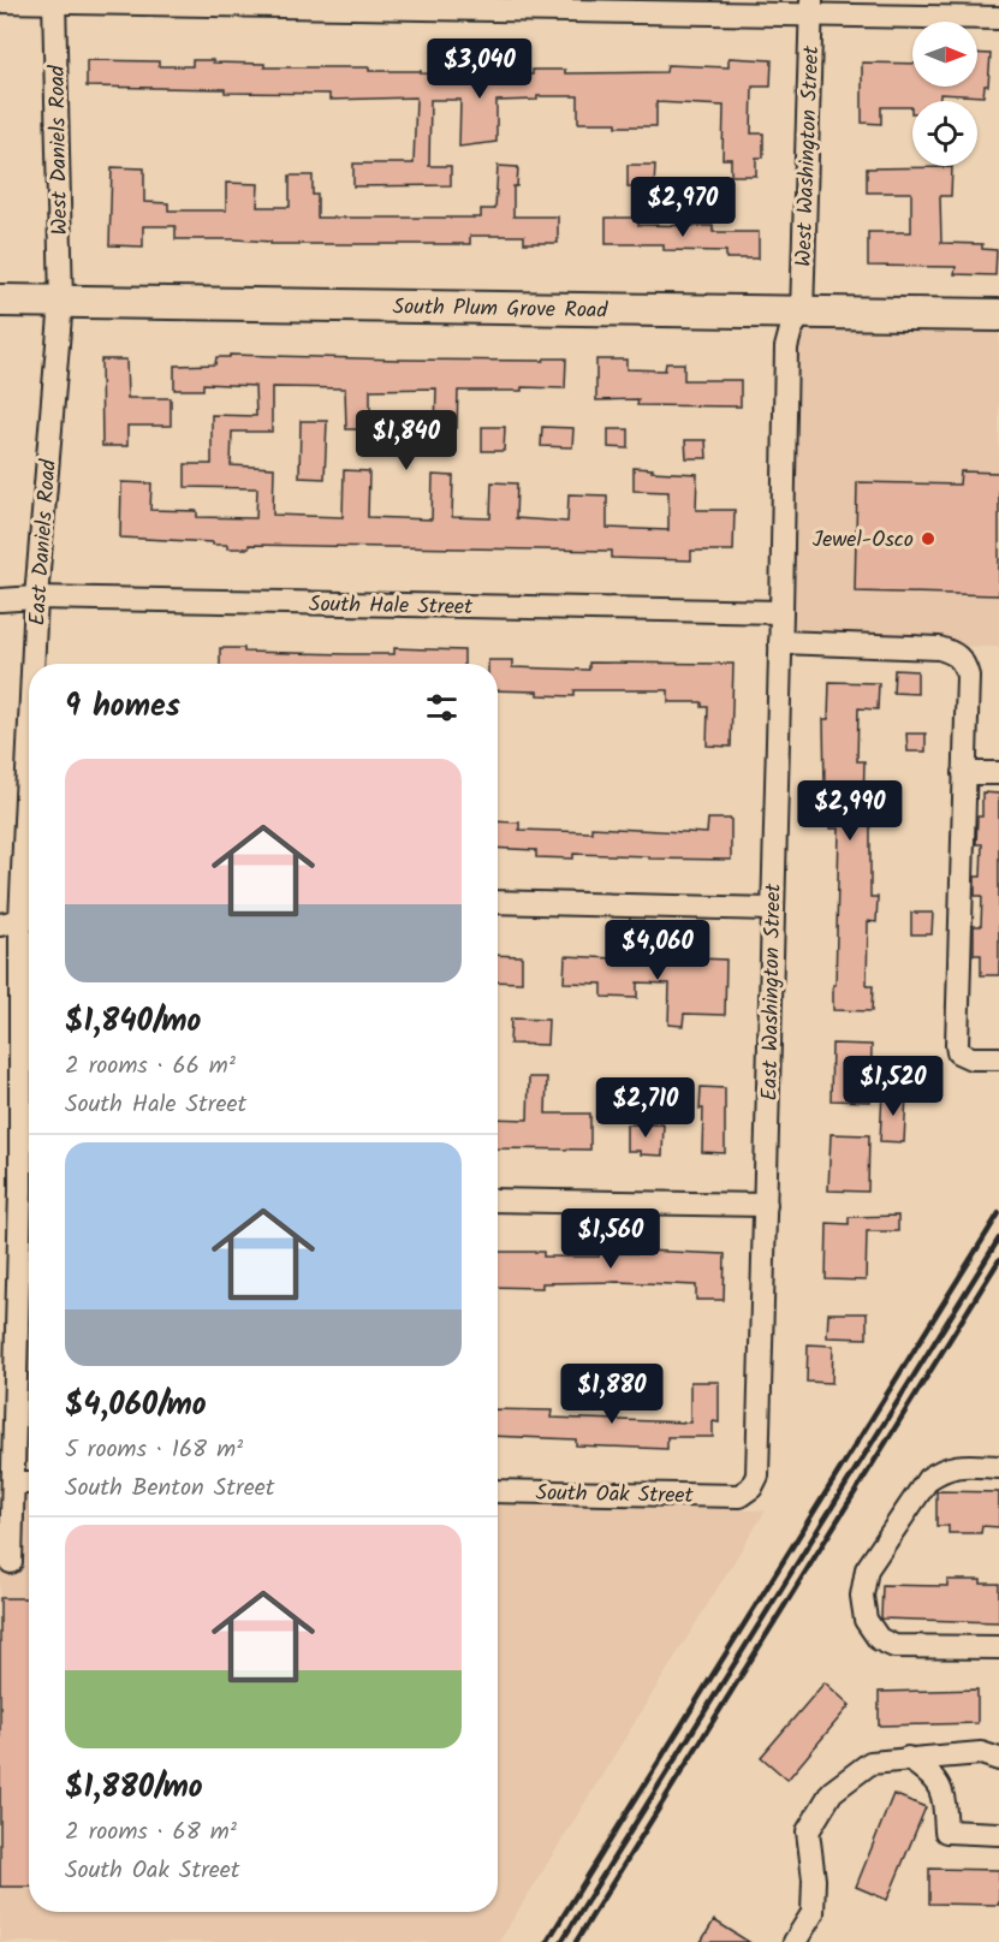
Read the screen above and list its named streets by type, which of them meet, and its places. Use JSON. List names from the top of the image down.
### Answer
{
  "streets": {
    "main road": ["South Plum Grove Road"],
    "street": [
      "West Daniels Road",
      "West Washington Street",
      "East Daniels Road",
      "South Hale Street",
      "East Washington Street",
      "South Oak Street"
    ]
  },
  "crossings": [
    ["West Daniels Road", "South Plum Grove Road"],
    ["West Daniels Road", "East Daniels Road"],
    ["West Washington Street", "South Plum Grove Road"],
    ["West Washington Street", "East Washington Street"],
    ["South Plum Grove Road", "East Daniels Road"],
    ["South Plum Grove Road", "East Washington Street"],
    ["East Daniels Road", "South Hale Street"],
    ["South Hale Street", "East Washington Street"],
    ["East Washington Street", "South Oak Street"]
  ],
  "places": ["Jewel-Osco"],
  "north": "right",
  "page": {
    "price": [
      "$3,040",
      "$2,970",
      "$1,840",
      "$2,990",
      "$4,060",
      "$1,520",
      "$2,710",
      "$1,560",
      "$1,880"
    ],
    "heading": "9 homes",
    "list": [
      {
        "name": "$1,840/mo",
        "note": "2 rooms · 66 m² · South Hale Street"
      },
      {
        "name": "$4,060/mo",
        "note": "5 rooms · 168 m² · South Benton Street"
      },
      {
        "name": "$1,880/mo",
        "note": "2 rooms · 68 m² · South Oak Street"
      }
    ]
  }
}
